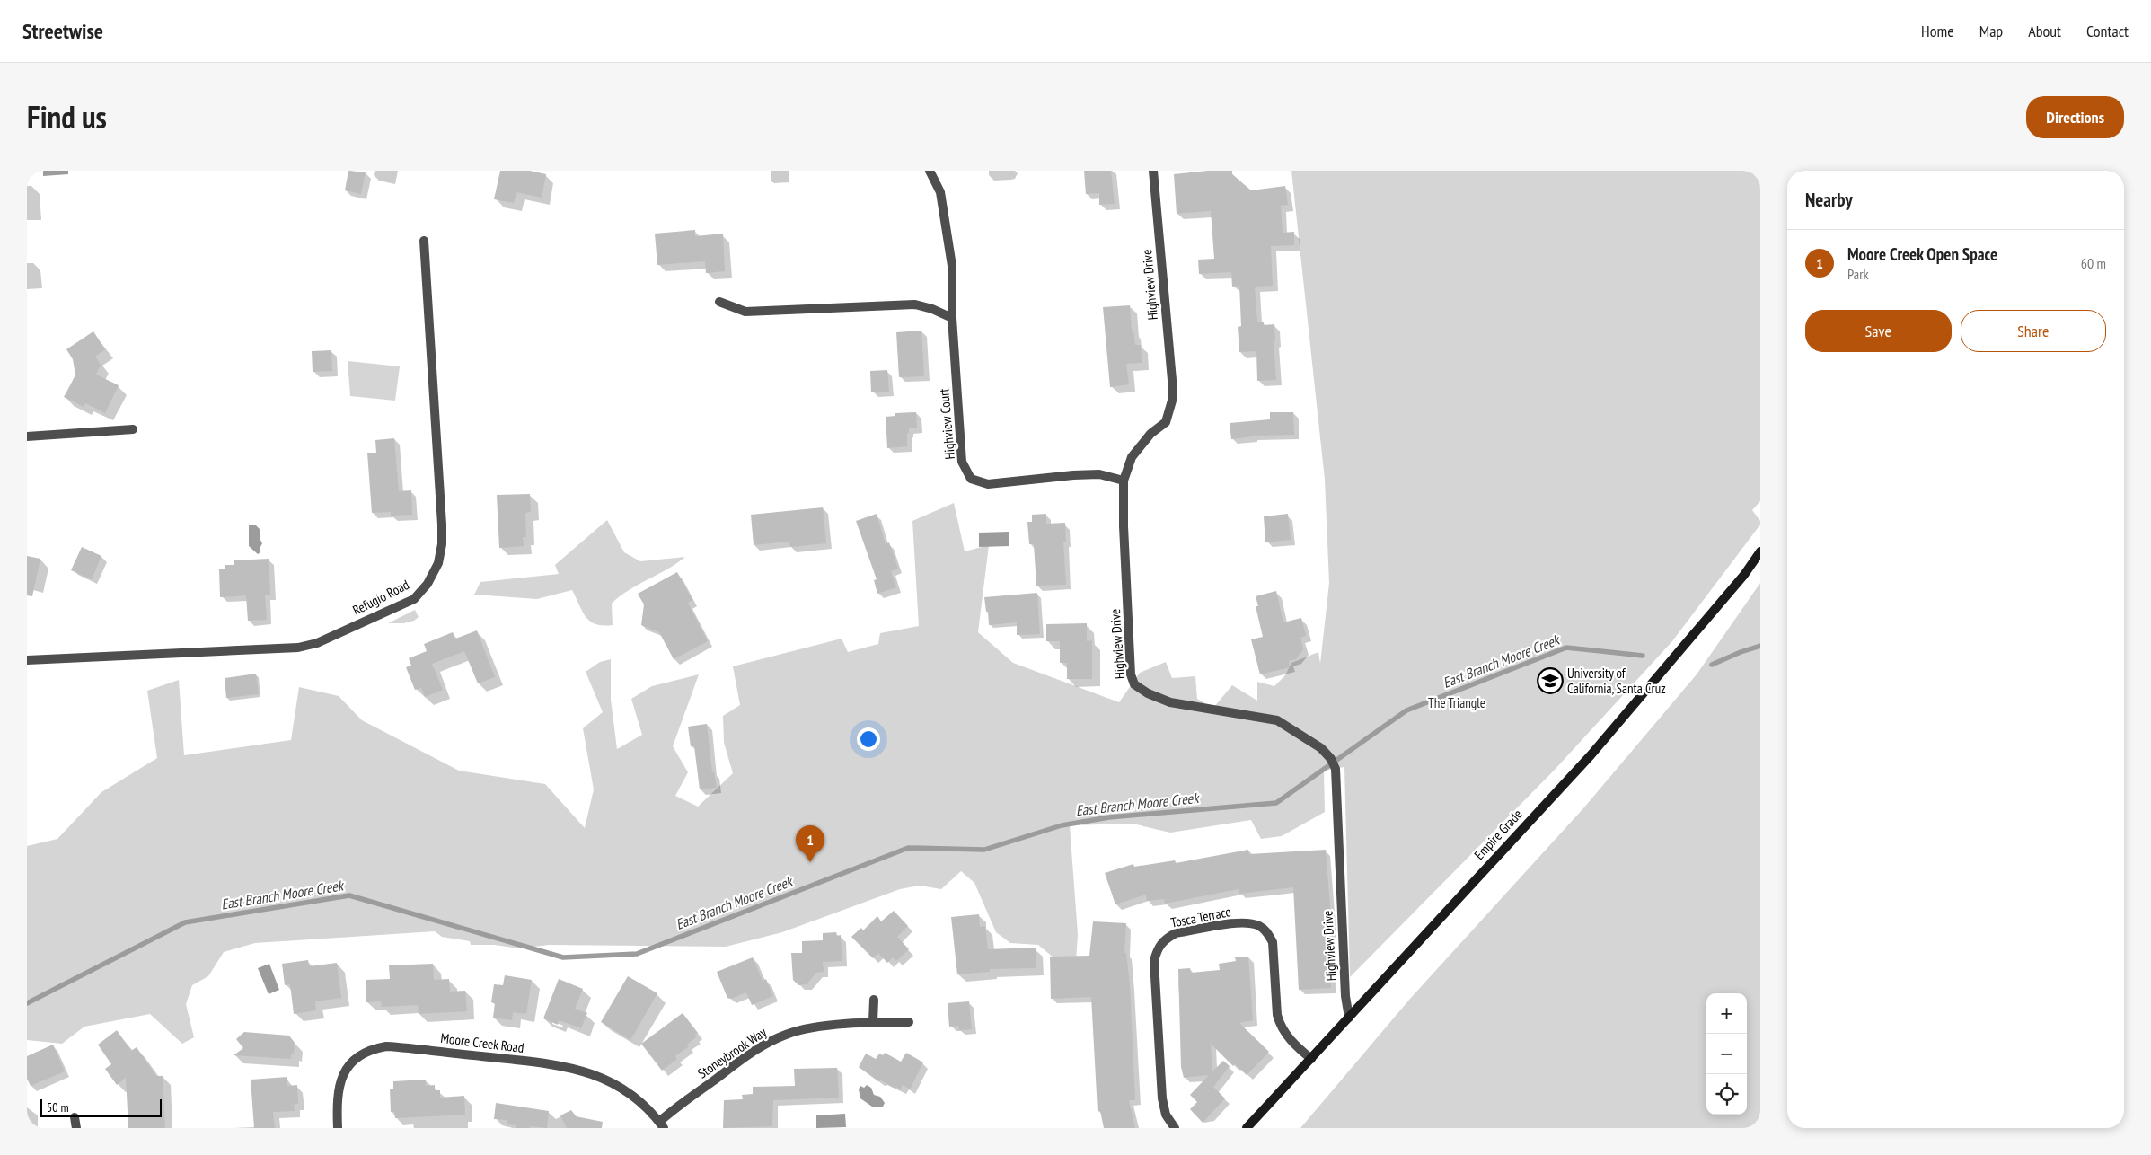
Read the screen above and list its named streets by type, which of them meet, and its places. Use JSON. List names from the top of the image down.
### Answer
{
  "streets": {
    "main road": ["Empire Grade"],
    "street": [
      "Highview Drive",
      "Highview Court",
      "Refugio Road",
      "Tosca Terrace",
      "Moore Creek Road",
      "Stoneybrook Way"
    ]
  },
  "crossings": [
    ["Highview Drive", "Highview Court"],
    ["Highview Drive", "Empire Grade"],
    ["Empire Grade", "Tosca Terrace"],
    ["Moore Creek Road", "Stoneybrook Way"]
  ],
  "water": ["East Branch Moore Creek"],
  "parks": ["The Triangle"],
  "places": {
    "school or university": ["University of California, Santa Cruz"]
  },
  "scale_bar": "50 m",
  "page": {
    "header": "Streetwise",
    "nav": [
      "Home",
      "Map",
      "About",
      "Contact"
    ],
    "title": "Find us",
    "buttons": [
      "Directions",
      ["Save", "Share"]
    ],
    "heading": "Nearby",
    "list": [
      {
        "mark": "1",
        "name": "Moore Creek Open Space",
        "note": "Park",
        "value": "60 m"
      }
    ],
    "pins": "1",
    "map_buttons": ["+", "−"],
    "scale": "50 m"
  }
}
